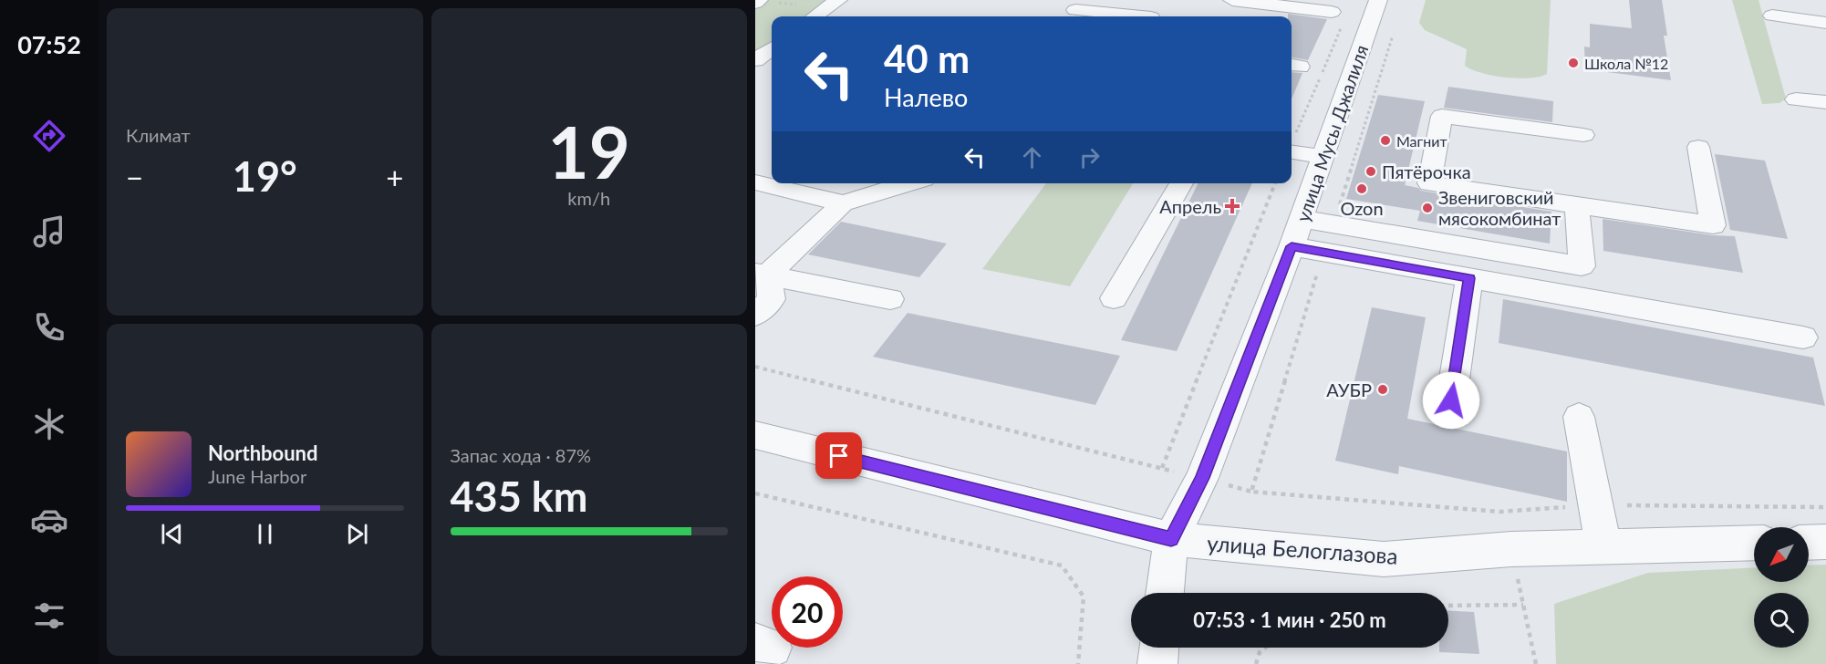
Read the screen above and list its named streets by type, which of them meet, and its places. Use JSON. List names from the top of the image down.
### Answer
{
  "streets": {
    "street": ["улица Мусы Джалиля", "улица Белоглазова"]
  },
  "crossings": [
    ["улица Мусы Джалиля", "улица Белоглазова"]
  ],
  "places": {
    "other": [
      "Школа №12",
      "Магнит",
      "Пятёрочка",
      "Ozon",
      "Звениговский мясокомбинат",
      "АУБР"
    ],
    "health": ["Апрель"]
  },
  "north": "bottom left",
  "page": {
    "tabs": "07:52",
    "tile": [
      "Климат",
      ["19", "km/h"],
      ["Запас хода · 87%", "435 km"]
    ],
    "turn": ["40 m", "Налево"],
    "heat": ["−", "19°", "+"],
    "song": ["Northbound", "June Harbor"],
    "limit": "20",
    "trip": "07:53 · 1 мин · 250 m"
  }
}
